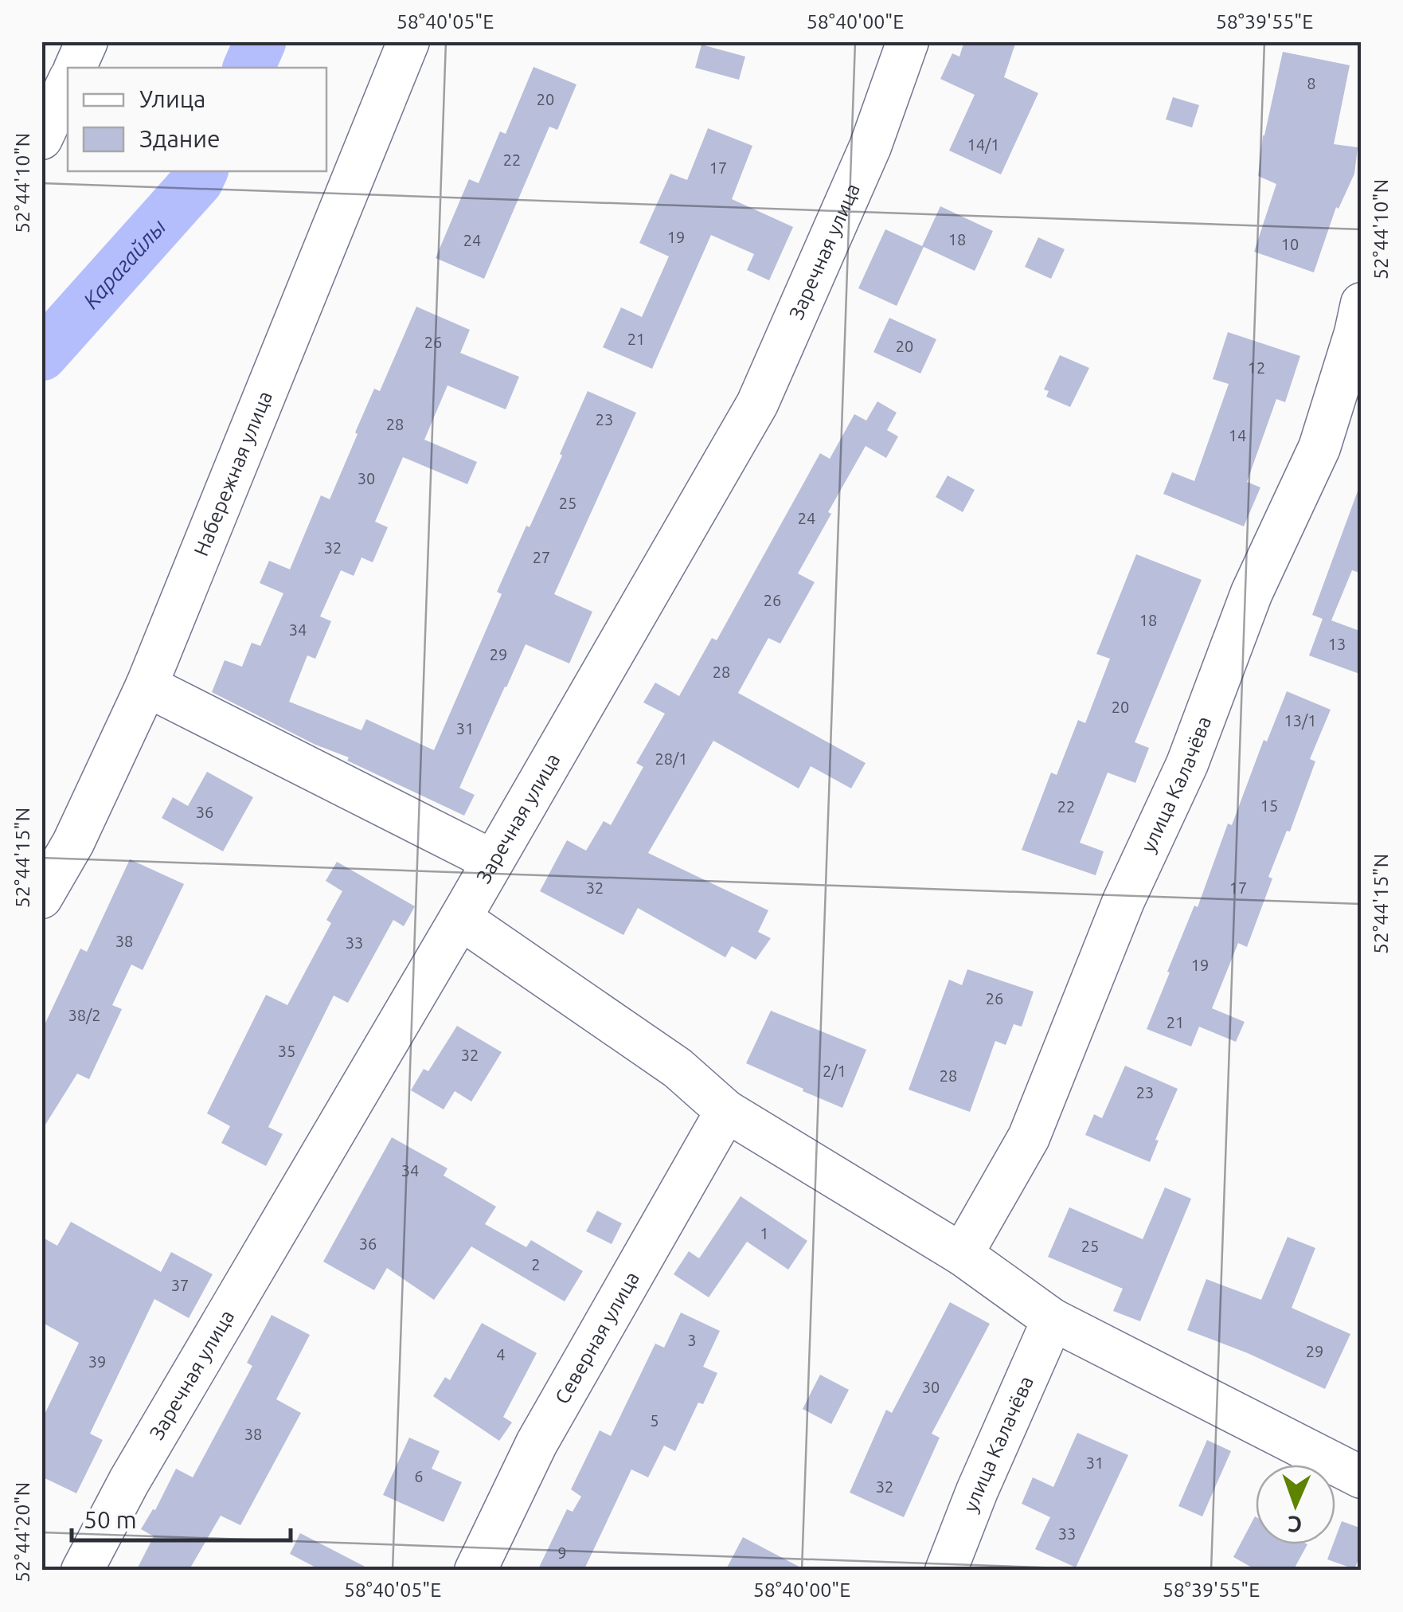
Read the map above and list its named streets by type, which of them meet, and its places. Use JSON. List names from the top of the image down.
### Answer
{
  "streets": {
    "street": [
      "Заречная улица",
      "Набережная улица",
      "улица Калачёва",
      "Северная улица"
    ]
  },
  "water": ["Карагайлы"],
  "house_numbers": [
    "8",
    "20",
    "14/1",
    "22",
    "17",
    "19",
    "18",
    "24",
    "10",
    "21",
    "26",
    "20",
    "12",
    "23",
    "28",
    "14",
    "30",
    "25",
    "24",
    "32",
    "27",
    "26",
    "18",
    "34",
    "13",
    "29",
    "28",
    "20",
    "13/1",
    "31",
    "28/1",
    "15",
    "22",
    "36",
    "32",
    "17",
    "38",
    "33",
    "19",
    "26",
    "38/2",
    "21",
    "35",
    "32",
    "2/1",
    "28",
    "23",
    "34",
    "1",
    "36",
    "25",
    "2",
    "37",
    "3",
    "29",
    "4",
    "39",
    "30",
    "5",
    "38",
    "31",
    "6",
    "32",
    "33",
    "9"
  ],
  "legend": ["Улица", "Здание"],
  "scale_bar": "50 m",
  "north": "bottom",
  "coordinates": [
    "58°40'05\"E",
    "58°40'00\"E",
    "58°39'55\"E",
    "52°44'10\"N",
    "52°44'15\"N",
    "52°44'20\"N"
  ]
}
